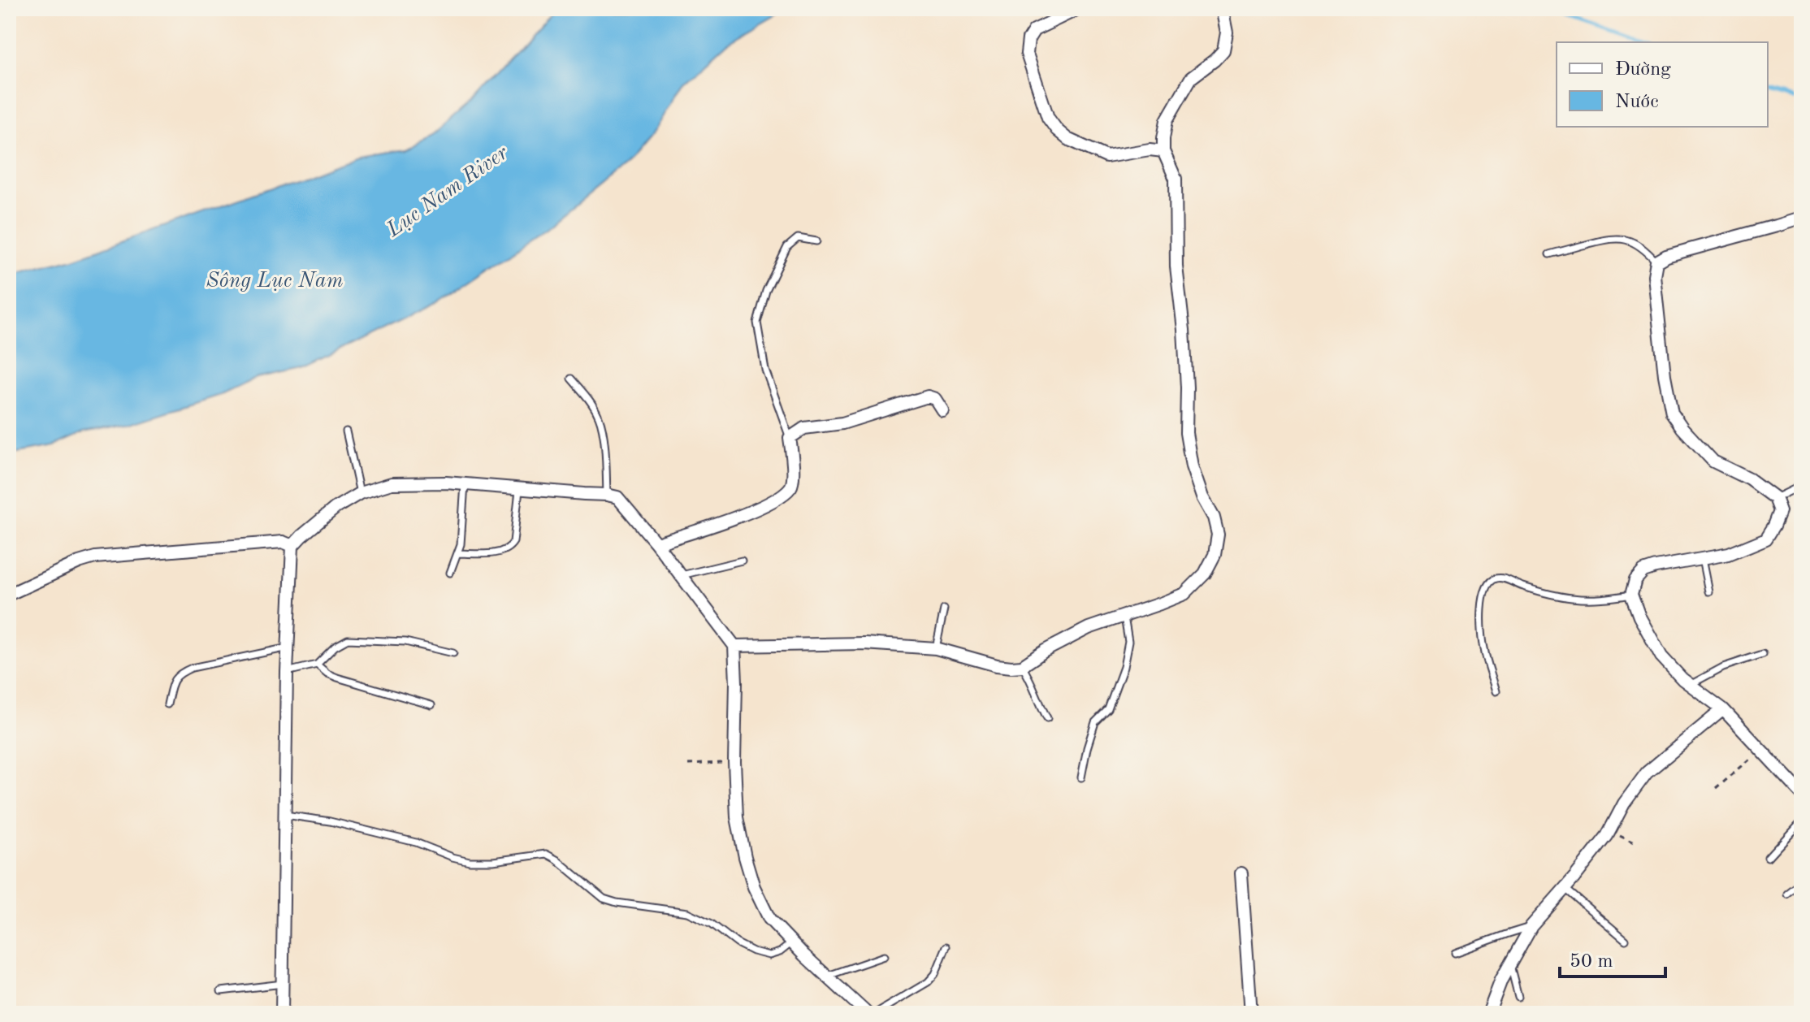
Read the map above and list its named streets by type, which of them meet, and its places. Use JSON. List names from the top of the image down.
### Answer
{
  "water": ["Lục Nam River", "Sông Lục Nam"],
  "legend": ["Đường", "Nước"],
  "scale_bar": "50 m"
}
